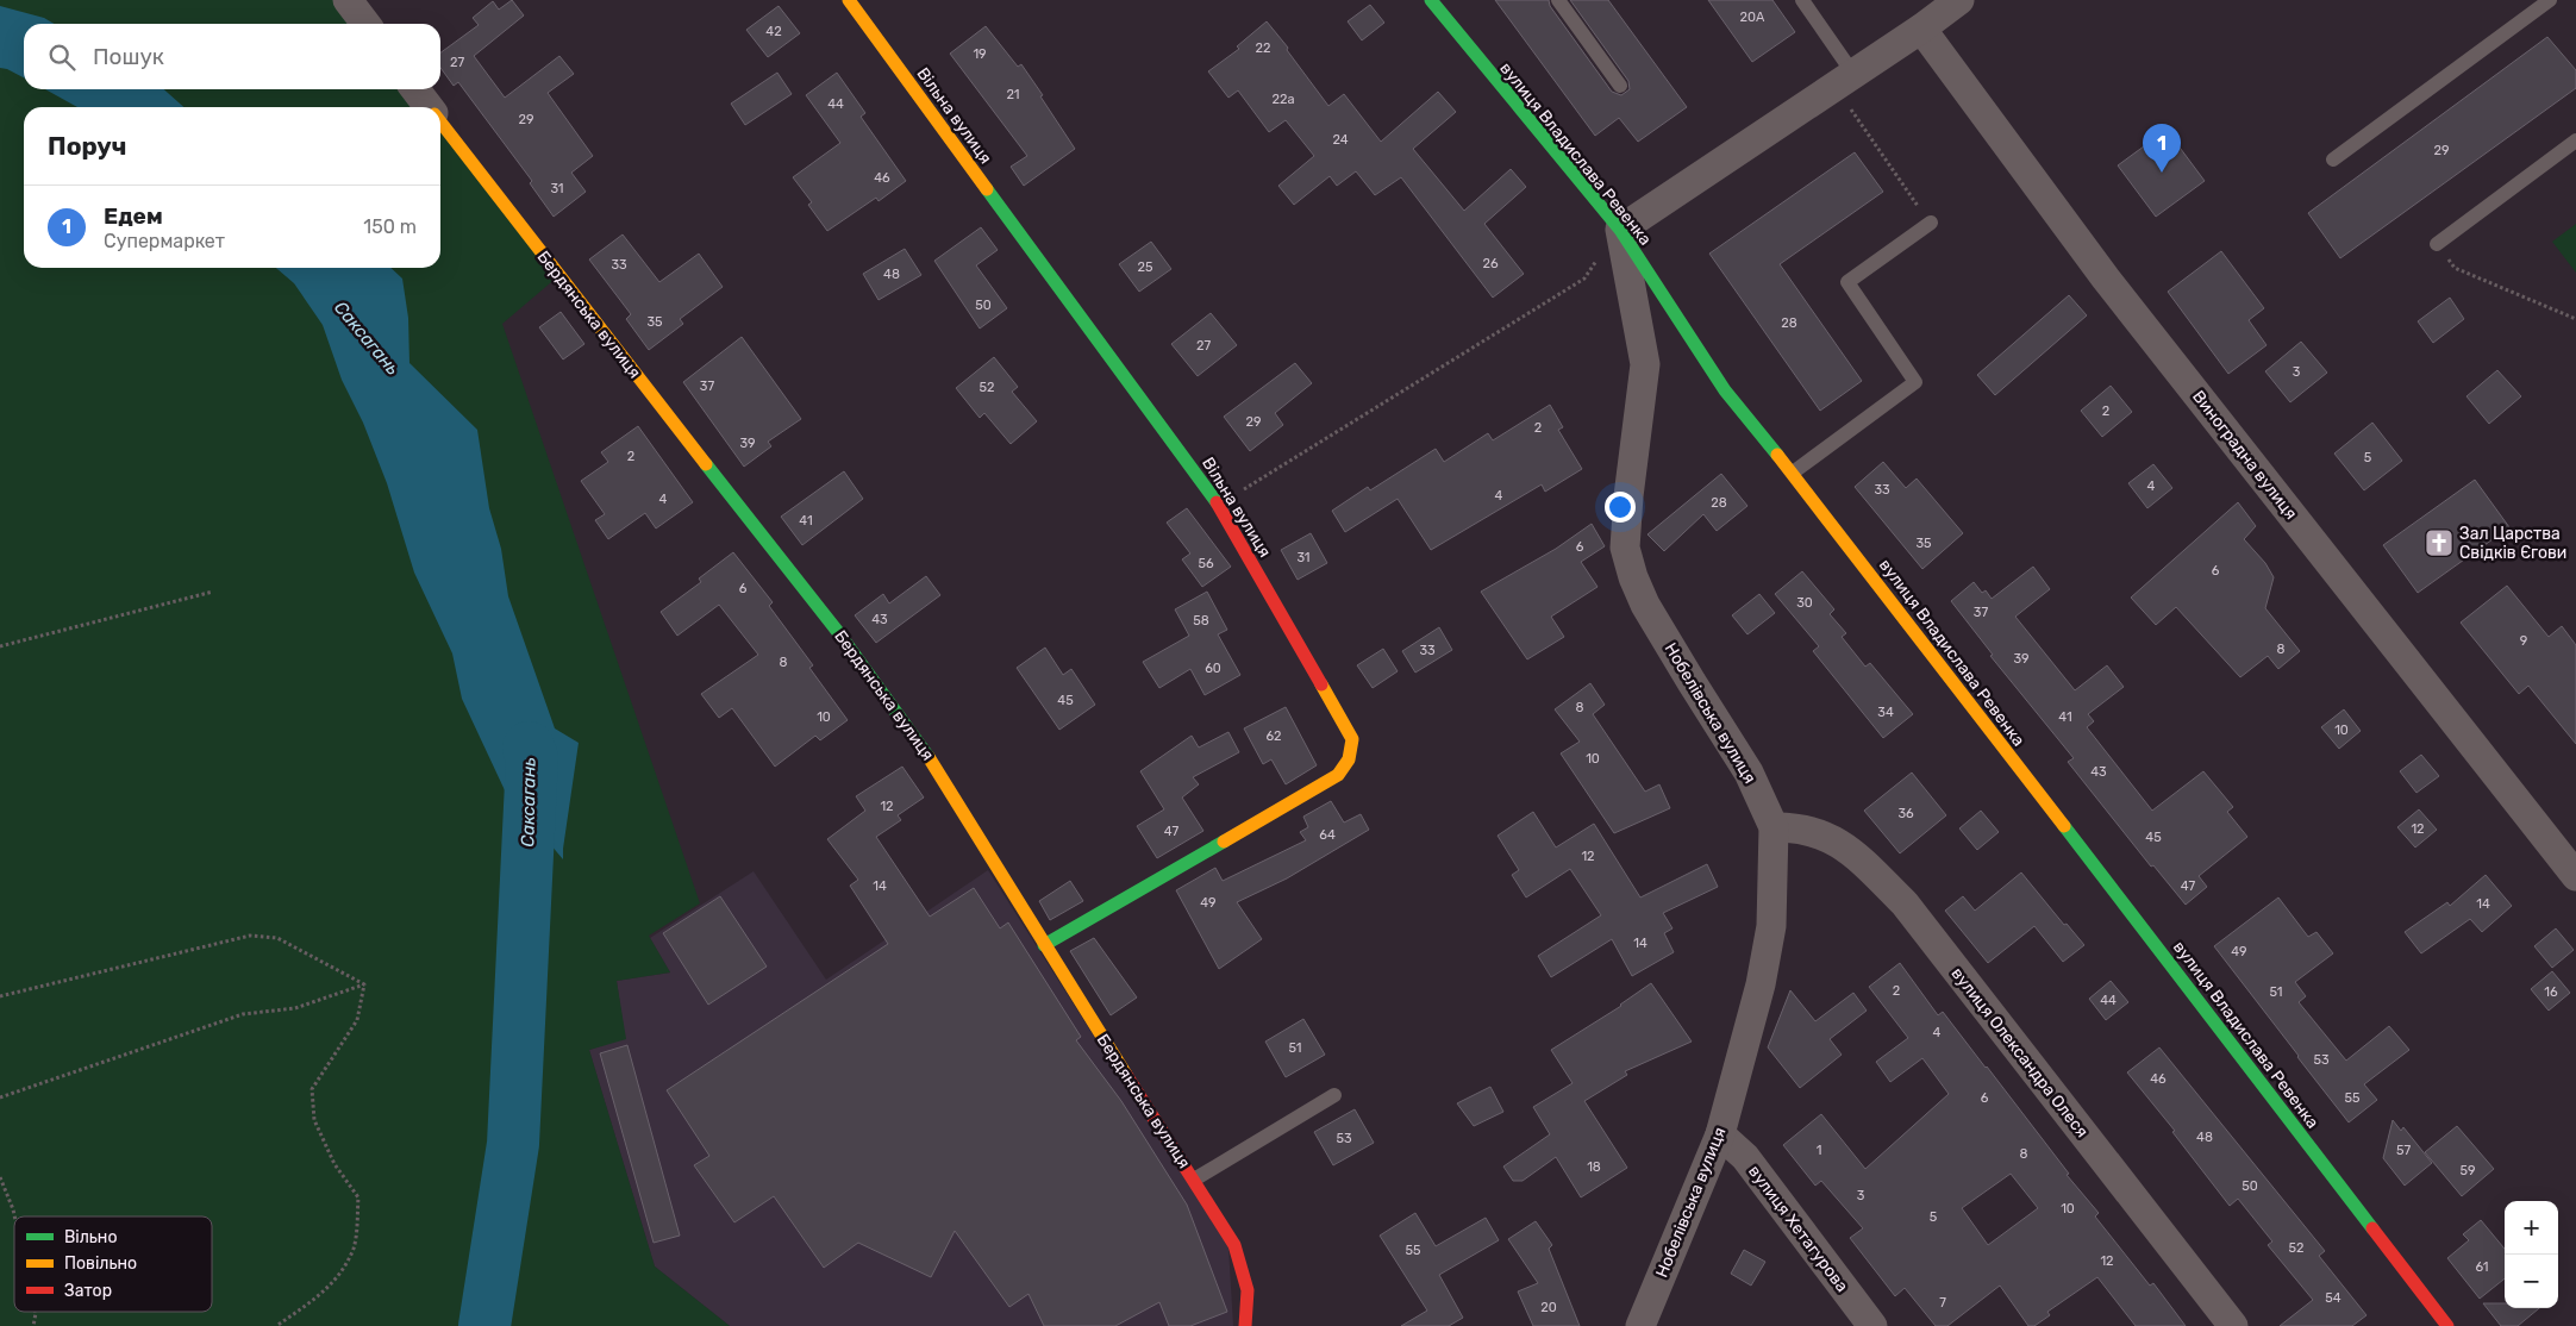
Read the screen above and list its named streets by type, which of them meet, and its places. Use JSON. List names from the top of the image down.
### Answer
{
  "streets": {
    "street": [
      "Вільна вулиця",
      "вулиця Владислава Ревенка",
      "Бердянська вулиця",
      "Виноградна вулиця",
      "Нобелівська вулиця",
      "вулиця Олександра Олеся",
      "вулиця Хетагурова"
    ]
  },
  "crossings": [
    ["Вільна вулиця", "Бердянська вулиця"],
    ["вулиця Владислава Ревенка", "Нобелівська вулиця"],
    ["Нобелівська вулиця", "вулиця Олександра Олеся"],
    ["Нобелівська вулиця", "вулиця Хетагурова"]
  ],
  "water": ["Саксагань"],
  "places": {
    "church": ["Зал Царства Свідків Єгови"]
  },
  "house_numbers": [
    "20А",
    "42",
    "22",
    "19",
    "27",
    "21",
    "22а",
    "44",
    "29",
    "24",
    "29",
    "46",
    "31",
    "26",
    "33",
    "25",
    "48",
    "50",
    "35",
    "28",
    "27",
    "3",
    "37",
    "52",
    "2",
    "29",
    "2",
    "39",
    "2",
    "5",
    "4",
    "33",
    "4",
    "4",
    "28",
    "41",
    "35",
    "6",
    "31",
    "56",
    "6",
    "6",
    "30",
    "37",
    "43",
    "58",
    "9",
    "8",
    "33",
    "39",
    "8",
    "60",
    "45",
    "8",
    "34",
    "10",
    "41",
    "10",
    "62",
    "10",
    "43",
    "12",
    "36",
    "12",
    "47",
    "64",
    "45",
    "12",
    "14",
    "47",
    "49",
    "14",
    "14",
    "49",
    "2",
    "51",
    "16",
    "44",
    "4",
    "51",
    "53",
    "46",
    "6",
    "55",
    "48",
    "53",
    "1",
    "57",
    "8",
    "18",
    "59",
    "50",
    "3",
    "10",
    "5",
    "52",
    "55",
    "12",
    "61",
    "54",
    "7",
    "20"
  ],
  "legend": ["Вільно", "Повільно", "Затор"],
  "page": {
    "search": "Пошук",
    "heading": "Поруч",
    "pins": "1",
    "list": [
      {
        "mark": "1",
        "name": "Едем",
        "note": "Супермаркет",
        "value": "150 m"
      }
    ],
    "map_buttons": ["+", "−"]
  }
}
